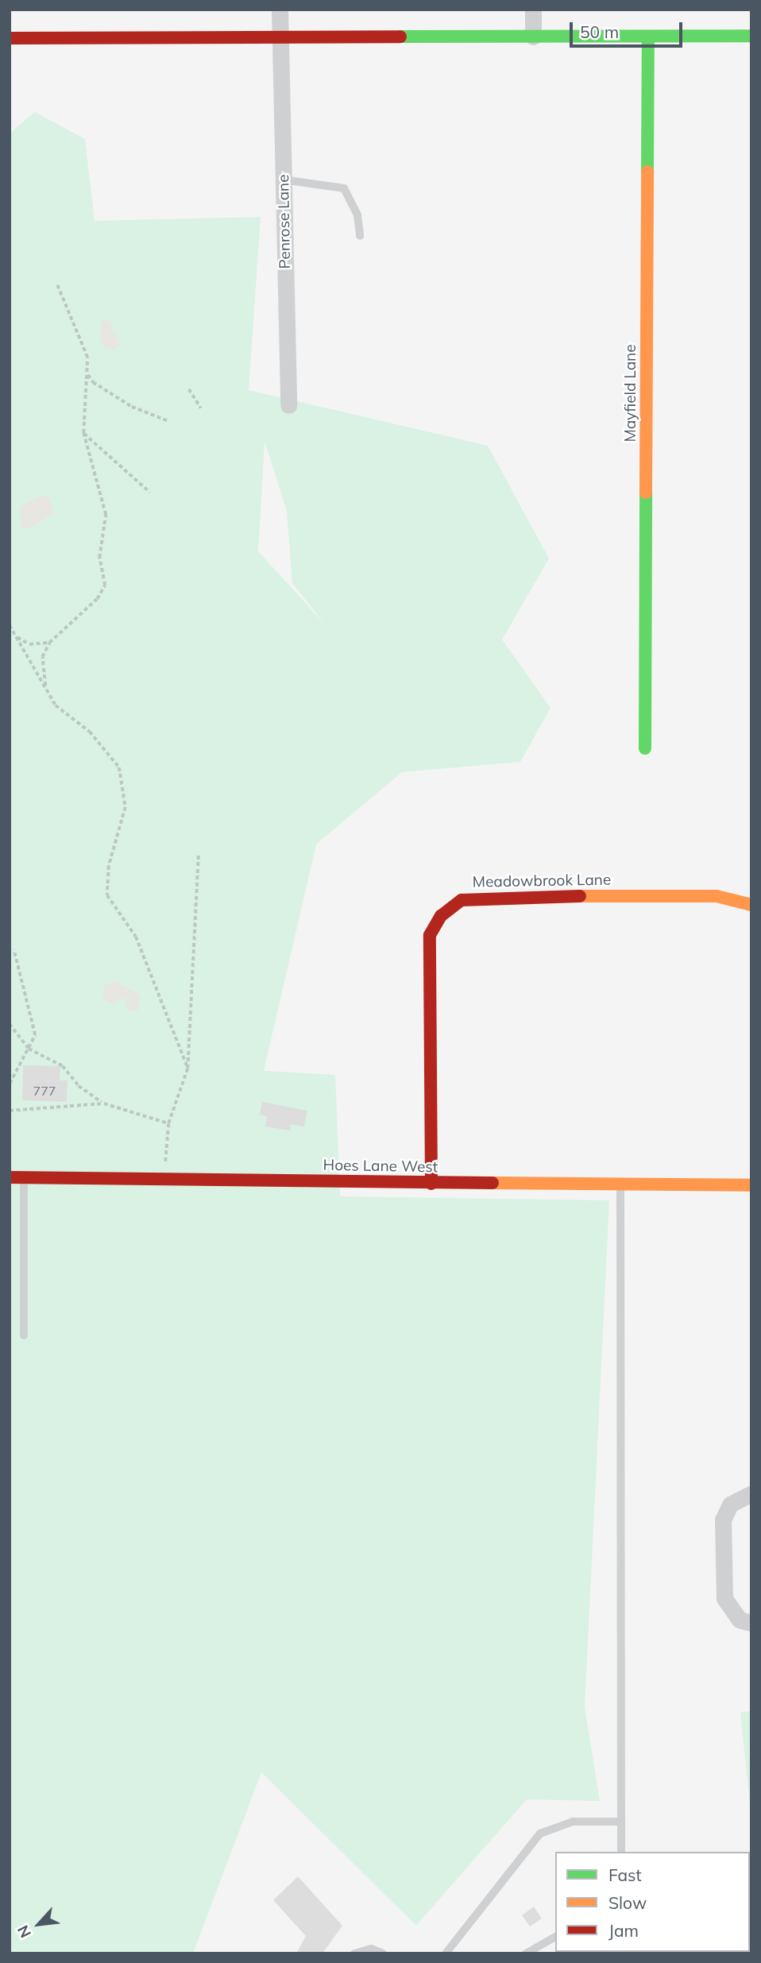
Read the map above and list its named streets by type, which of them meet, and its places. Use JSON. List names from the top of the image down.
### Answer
{
  "streets": {
    "street": [
      "Penrose Lane",
      "Mayfield Lane",
      "Meadowbrook Lane",
      "Hoes Lane West"
    ]
  },
  "crossings": [
    ["Meadowbrook Lane", "Hoes Lane West"]
  ],
  "house_numbers": ["777"],
  "legend": ["Fast", "Slow", "Jam"],
  "scale_bar": "50 m",
  "north": "bottom left"
}
